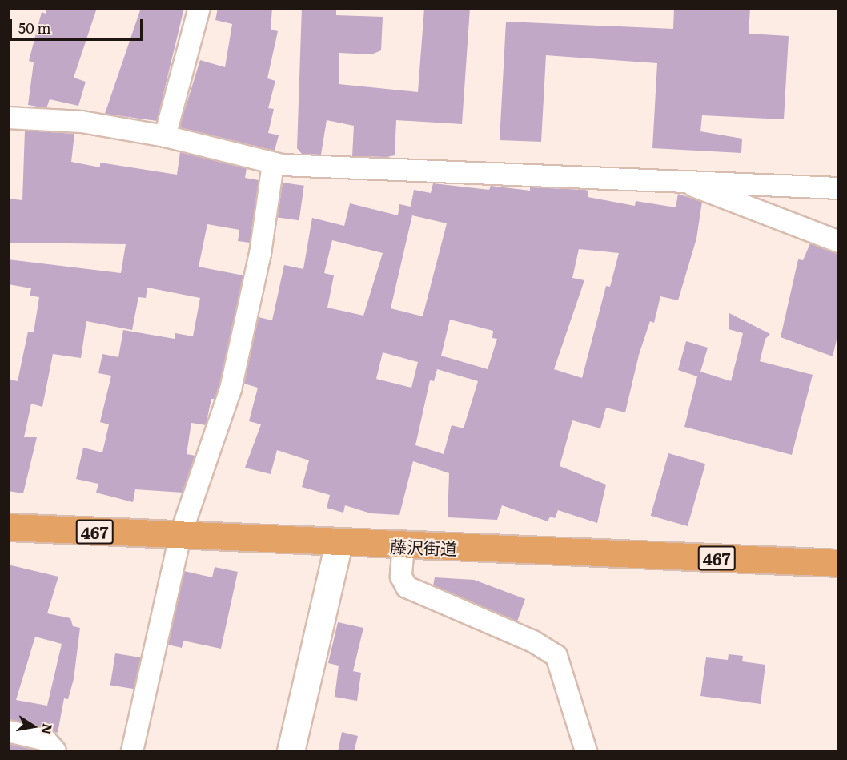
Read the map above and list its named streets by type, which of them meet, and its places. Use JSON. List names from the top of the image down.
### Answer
{
  "streets": {
    "highway": ["467", "藤沢街道"]
  },
  "scale_bar": "50 m",
  "north": "right"
}
